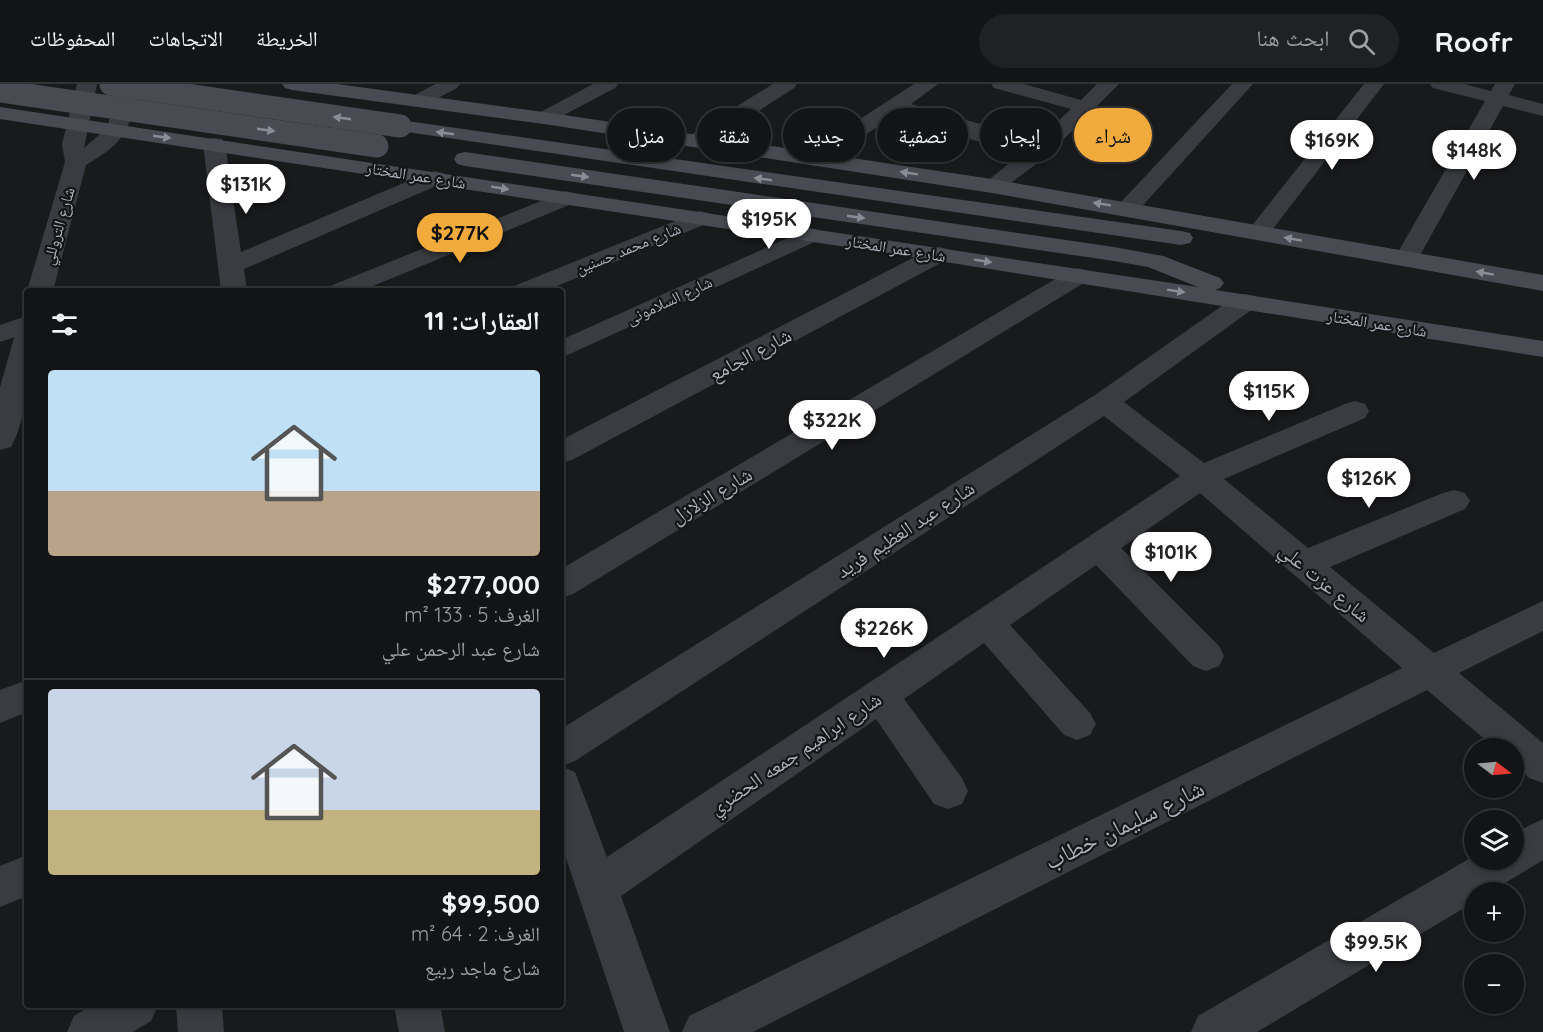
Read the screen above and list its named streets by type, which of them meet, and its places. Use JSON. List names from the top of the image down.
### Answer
{
  "streets": {
    "main road": ["شارع عمر المختار"],
    "street": [
      "شارع التروللي",
      "شارع محمد حسنين",
      "شارع السلامونى",
      "شارع الجامع",
      "شارع الزلازل",
      "شارع عبد العظيم فريد",
      "شارع عزت علي",
      "شارع ابراهيم جمعه الحضري",
      "شارع سليمان خطاب"
    ]
  },
  "crossings": [
    ["شارع عمر المختار", "شارع التروللي"],
    ["شارع عمر المختار", "شارع محمد حسنين"],
    ["شارع عمر المختار", "شارع السلامونى"],
    ["شارع عمر المختار", "شارع الجامع"],
    ["شارع عمر المختار", "شارع الزلازل"],
    ["شارع عمر المختار", "شارع عبد العظيم فريد"],
    ["شارع عبد العظيم فريد", "شارع عزت علي"],
    ["شارع عزت علي", "شارع ابراهيم جمعه الحضري"],
    ["شارع عزت علي", "شارع سليمان خطاب"]
  ],
  "north": "right",
  "page": {
    "header": "Roofr",
    "search": "ابحث هنا",
    "nav": ["الخريطة", "الاتجاهات", "المحفوظات"],
    "chip": [
      "شراء",
      "إيجار",
      "تصفية",
      "جديد",
      "شقة",
      "منزل"
    ],
    "price": [
      "$169K",
      "$148K",
      "$131K",
      "$195K",
      "$277K",
      "$115K",
      "$322K",
      "$126K",
      "$101K",
      "$226K",
      "$99.5K"
    ],
    "heading": "العقارات: 11",
    "list": [
      {
        "name": "$277,000",
        "note": "الغرف: 5 · 133 m² · شارع عبد الرحمن علي"
      },
      {
        "name": "$99,500",
        "note": "الغرف: 2 · 64 m² · شارع ماجد ربيع"
      }
    ],
    "map_buttons": ["+", "−"]
  }
}
